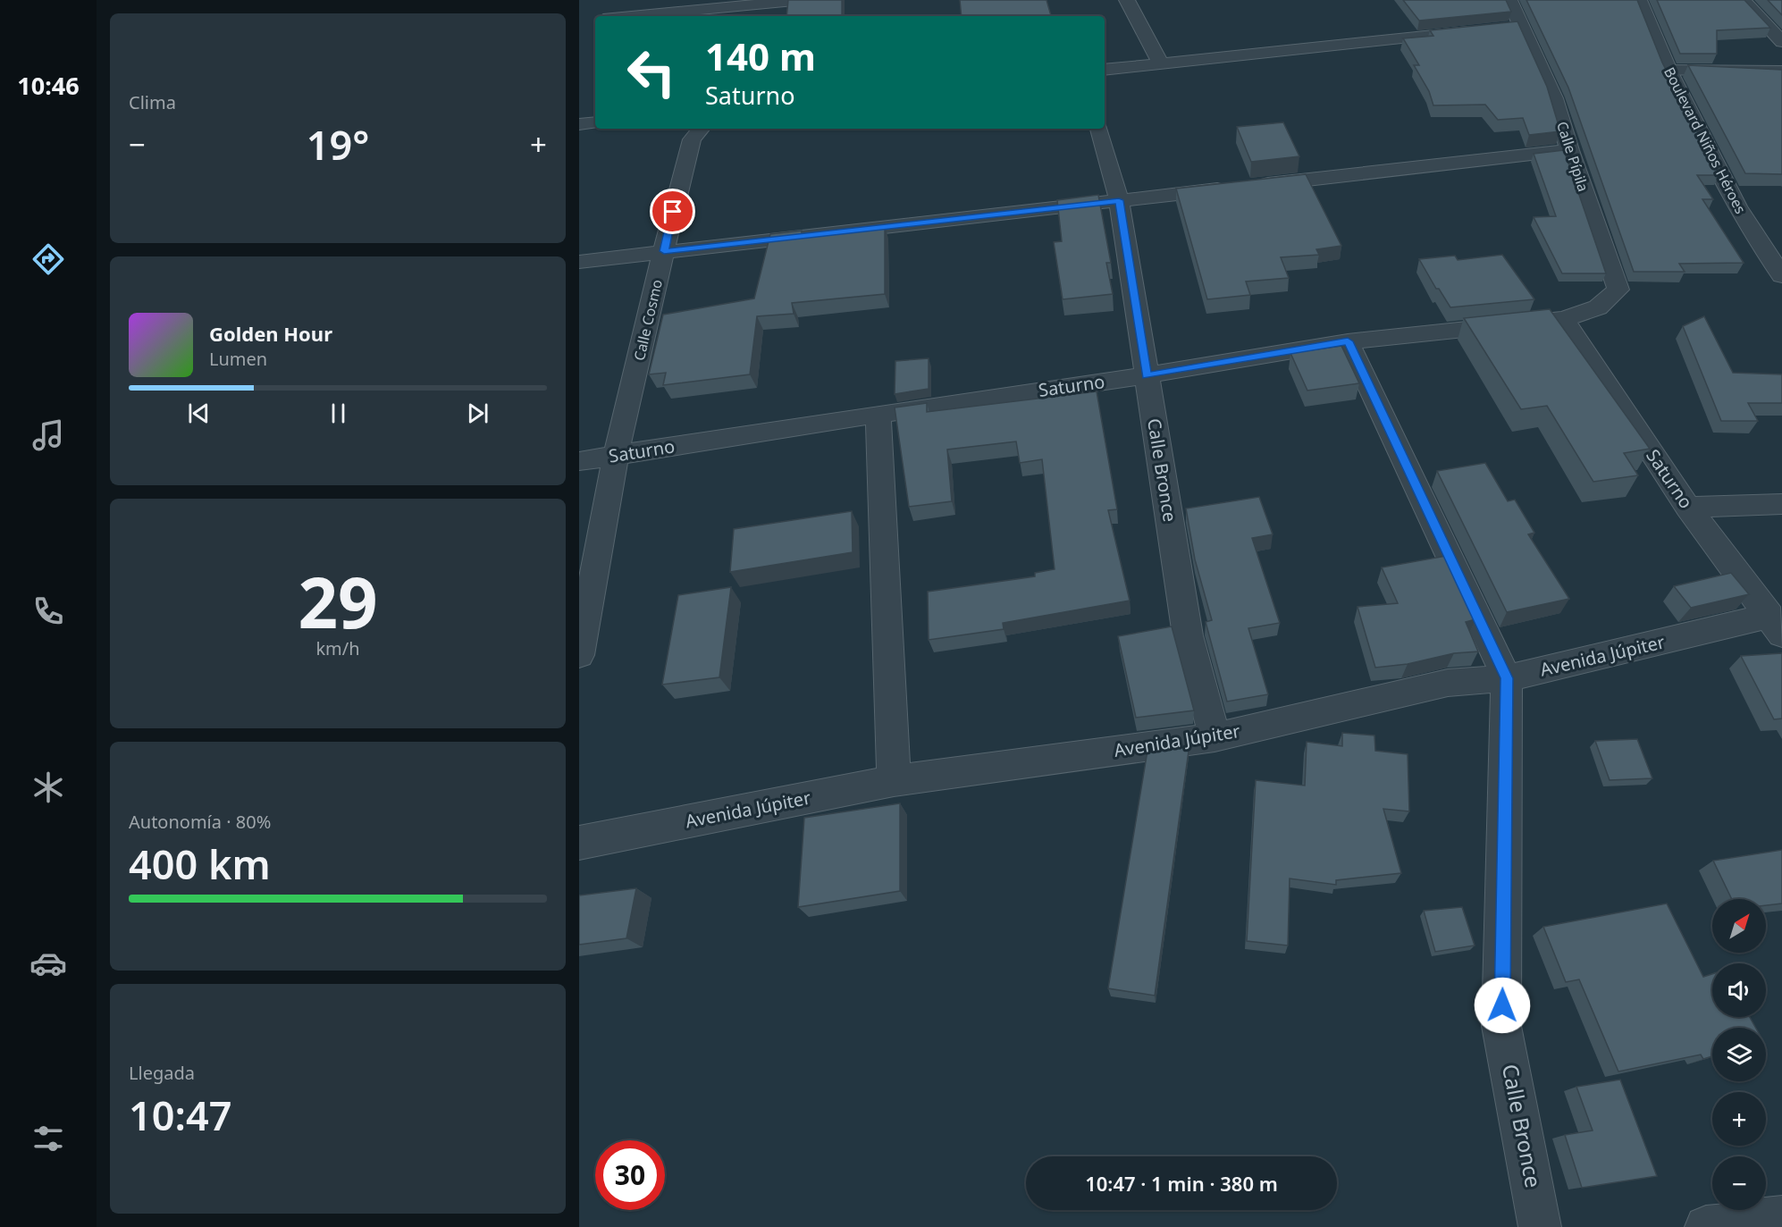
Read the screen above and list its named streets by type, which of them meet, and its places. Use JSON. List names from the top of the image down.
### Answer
{
  "streets": {
    "street": [
      "Boulevard Niños Héroes",
      "Calle Pípila",
      "Calle Cosmo",
      "Saturno",
      "Calle Bronce",
      "Avenida Júpiter"
    ]
  },
  "crossings": [
    ["Calle Pípila", "Saturno"],
    ["Calle Cosmo", "Saturno"],
    ["Saturno", "Calle Bronce"],
    ["Saturno", "Avenida Júpiter"],
    ["Calle Bronce", "Avenida Júpiter"]
  ],
  "north": "top right",
  "page": {
    "tabs": "10:46",
    "tile": [
      "Clima",
      ["29", "km/h"],
      ["Autonomía · 80%", "400 km"],
      ["Llegada", "10:47"]
    ],
    "turn": ["140 m", "Saturno"],
    "heat": ["−", "19°", "+"],
    "song": ["Golden Hour", "Lumen"],
    "map_buttons": ["+", "−"],
    "limit": "30",
    "trip": "10:47 · 1 min · 380 m"
  }
}
